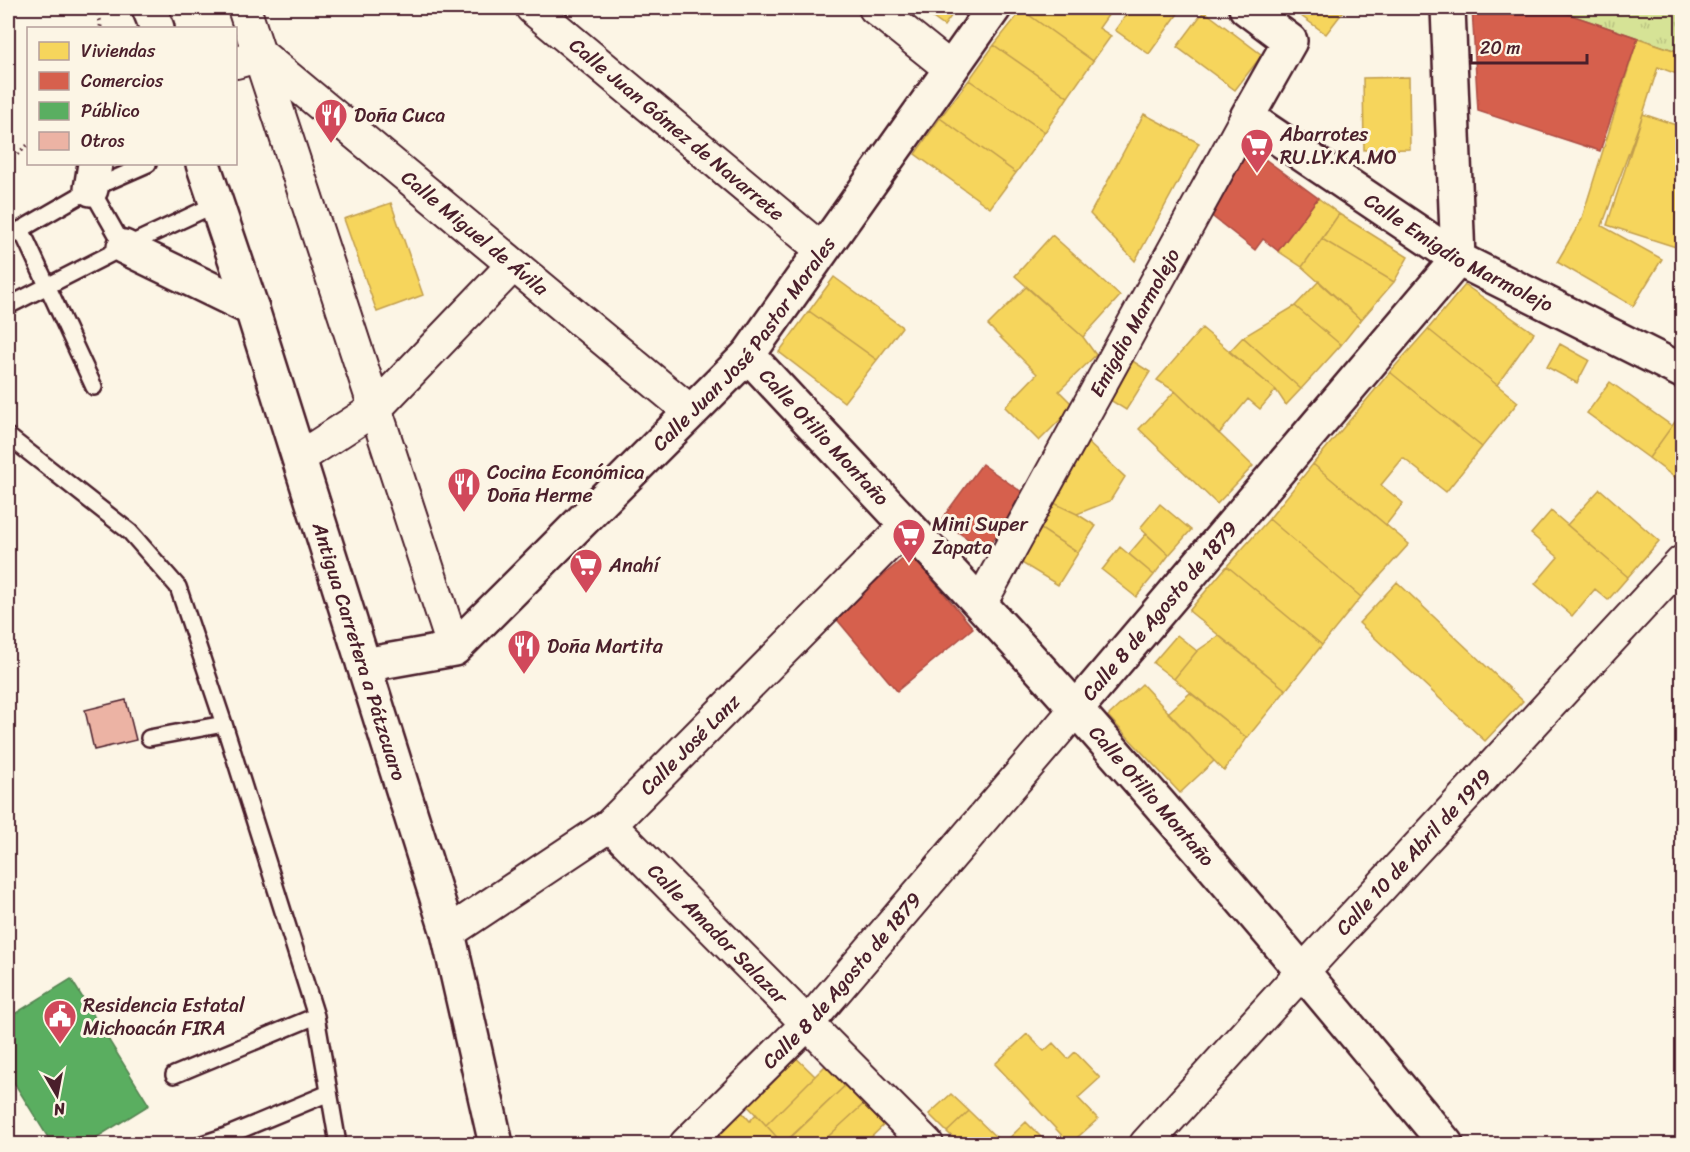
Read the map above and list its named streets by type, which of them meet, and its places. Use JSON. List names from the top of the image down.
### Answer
{
  "streets": {
    "street": [
      "Calle Juan Gómez de Navarrete",
      "Calle Miguel de Ávila",
      "Calle Emigdio Marmolejo",
      "Emigdio Marmolejo",
      "Calle Juan José Pastor Morales",
      "Calle Otilio Montaño",
      "Calle 8 de Agosto de 1879",
      "Antigua Carretera a Pátzcuaro",
      "Calle José Lanz",
      "Calle 10 de Abril de 1919",
      "Calle Amador Salazar"
    ]
  },
  "crossings": [
    ["Calle Juan Gómez de Navarrete", "Calle Juan José Pastor Morales"],
    ["Calle Miguel de Ávila", "Calle Juan José Pastor Morales"],
    ["Calle Emigdio Marmolejo", "Emigdio Marmolejo"],
    ["Calle Emigdio Marmolejo", "Calle 8 de Agosto de 1879"],
    ["Emigdio Marmolejo", "Calle Otilio Montaño"],
    ["Calle Juan José Pastor Morales", "Calle Otilio Montaño"],
    ["Calle Otilio Montaño", "Calle 8 de Agosto de 1879"],
    ["Calle Otilio Montaño", "Calle José Lanz"],
    ["Calle Otilio Montaño", "Calle 10 de Abril de 1919"],
    ["Calle 8 de Agosto de 1879", "Calle Amador Salazar"],
    ["Antigua Carretera a Pátzcuaro", "Calle José Lanz"],
    ["Calle José Lanz", "Calle Amador Salazar"]
  ],
  "places": {
    "restaurant": ["Doña Cuca", "Cocina Económica Doña Herme", "Doña Martita"],
    "supermarket": ["Abarrotes RU.LY.KA.MO", "Mini Super Zapata", "Anahí"],
    "public building": ["Residencia Estatal Michoacán FIRA"]
  },
  "legend": [
    "Viviendas",
    "Comercios",
    "Público",
    "Otros"
  ],
  "scale_bar": "20 m",
  "north": "bottom"
}
